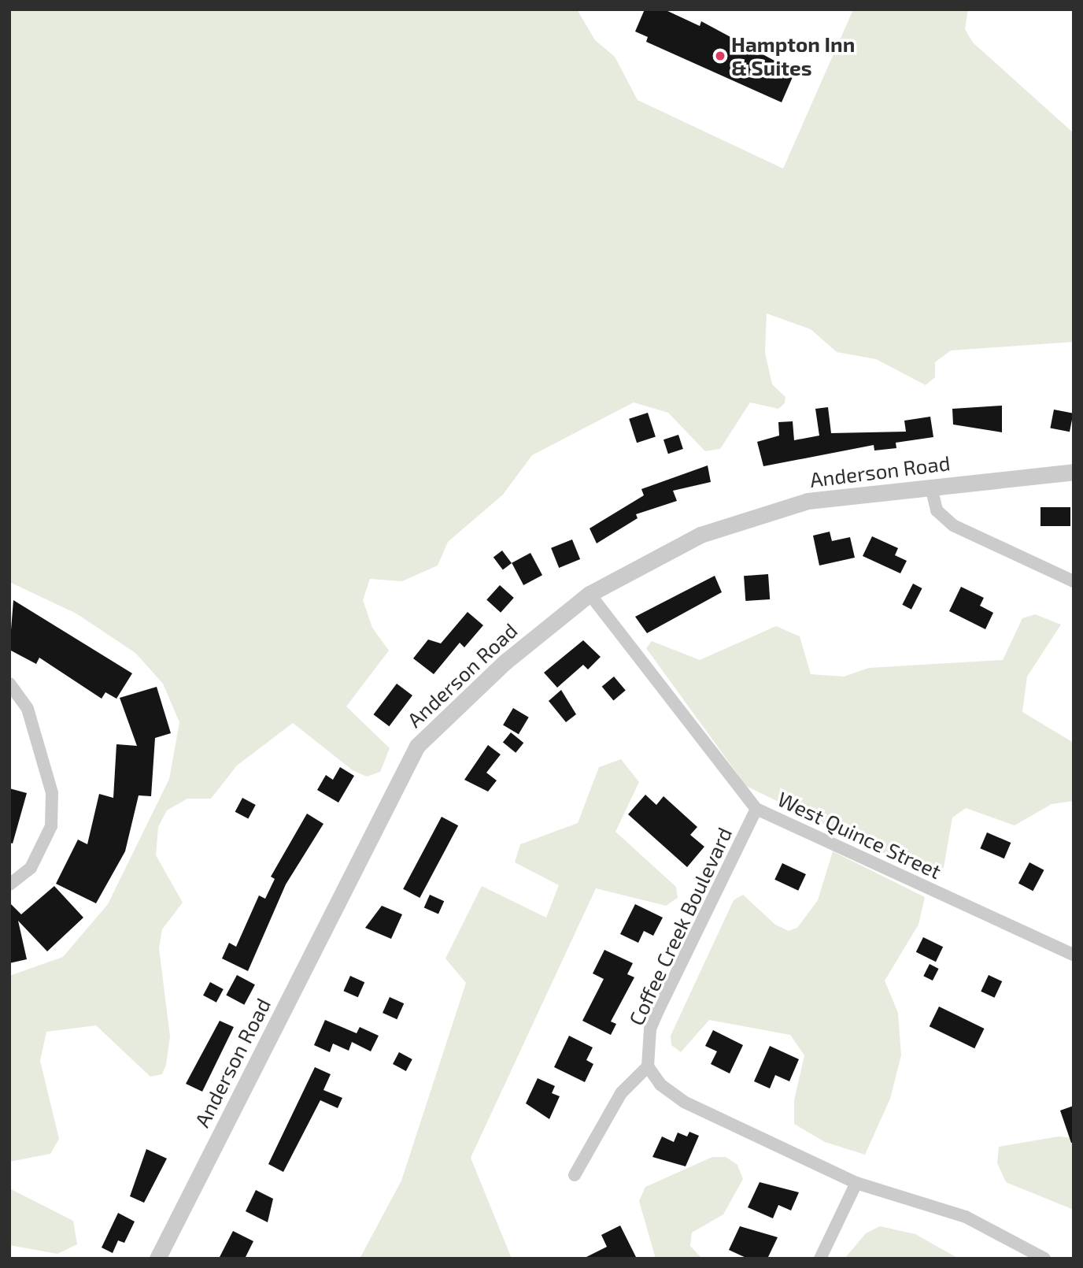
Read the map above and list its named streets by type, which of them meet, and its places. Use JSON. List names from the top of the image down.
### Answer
{
  "streets": {
    "street": ["Anderson Road", "West Quince Street", "Coffee Creek Boulevard"]
  },
  "crossings": [
    ["Anderson Road", "West Quince Street"],
    ["West Quince Street", "Coffee Creek Boulevard"]
  ],
  "places": ["Hampton Inn & Suites"]
}
